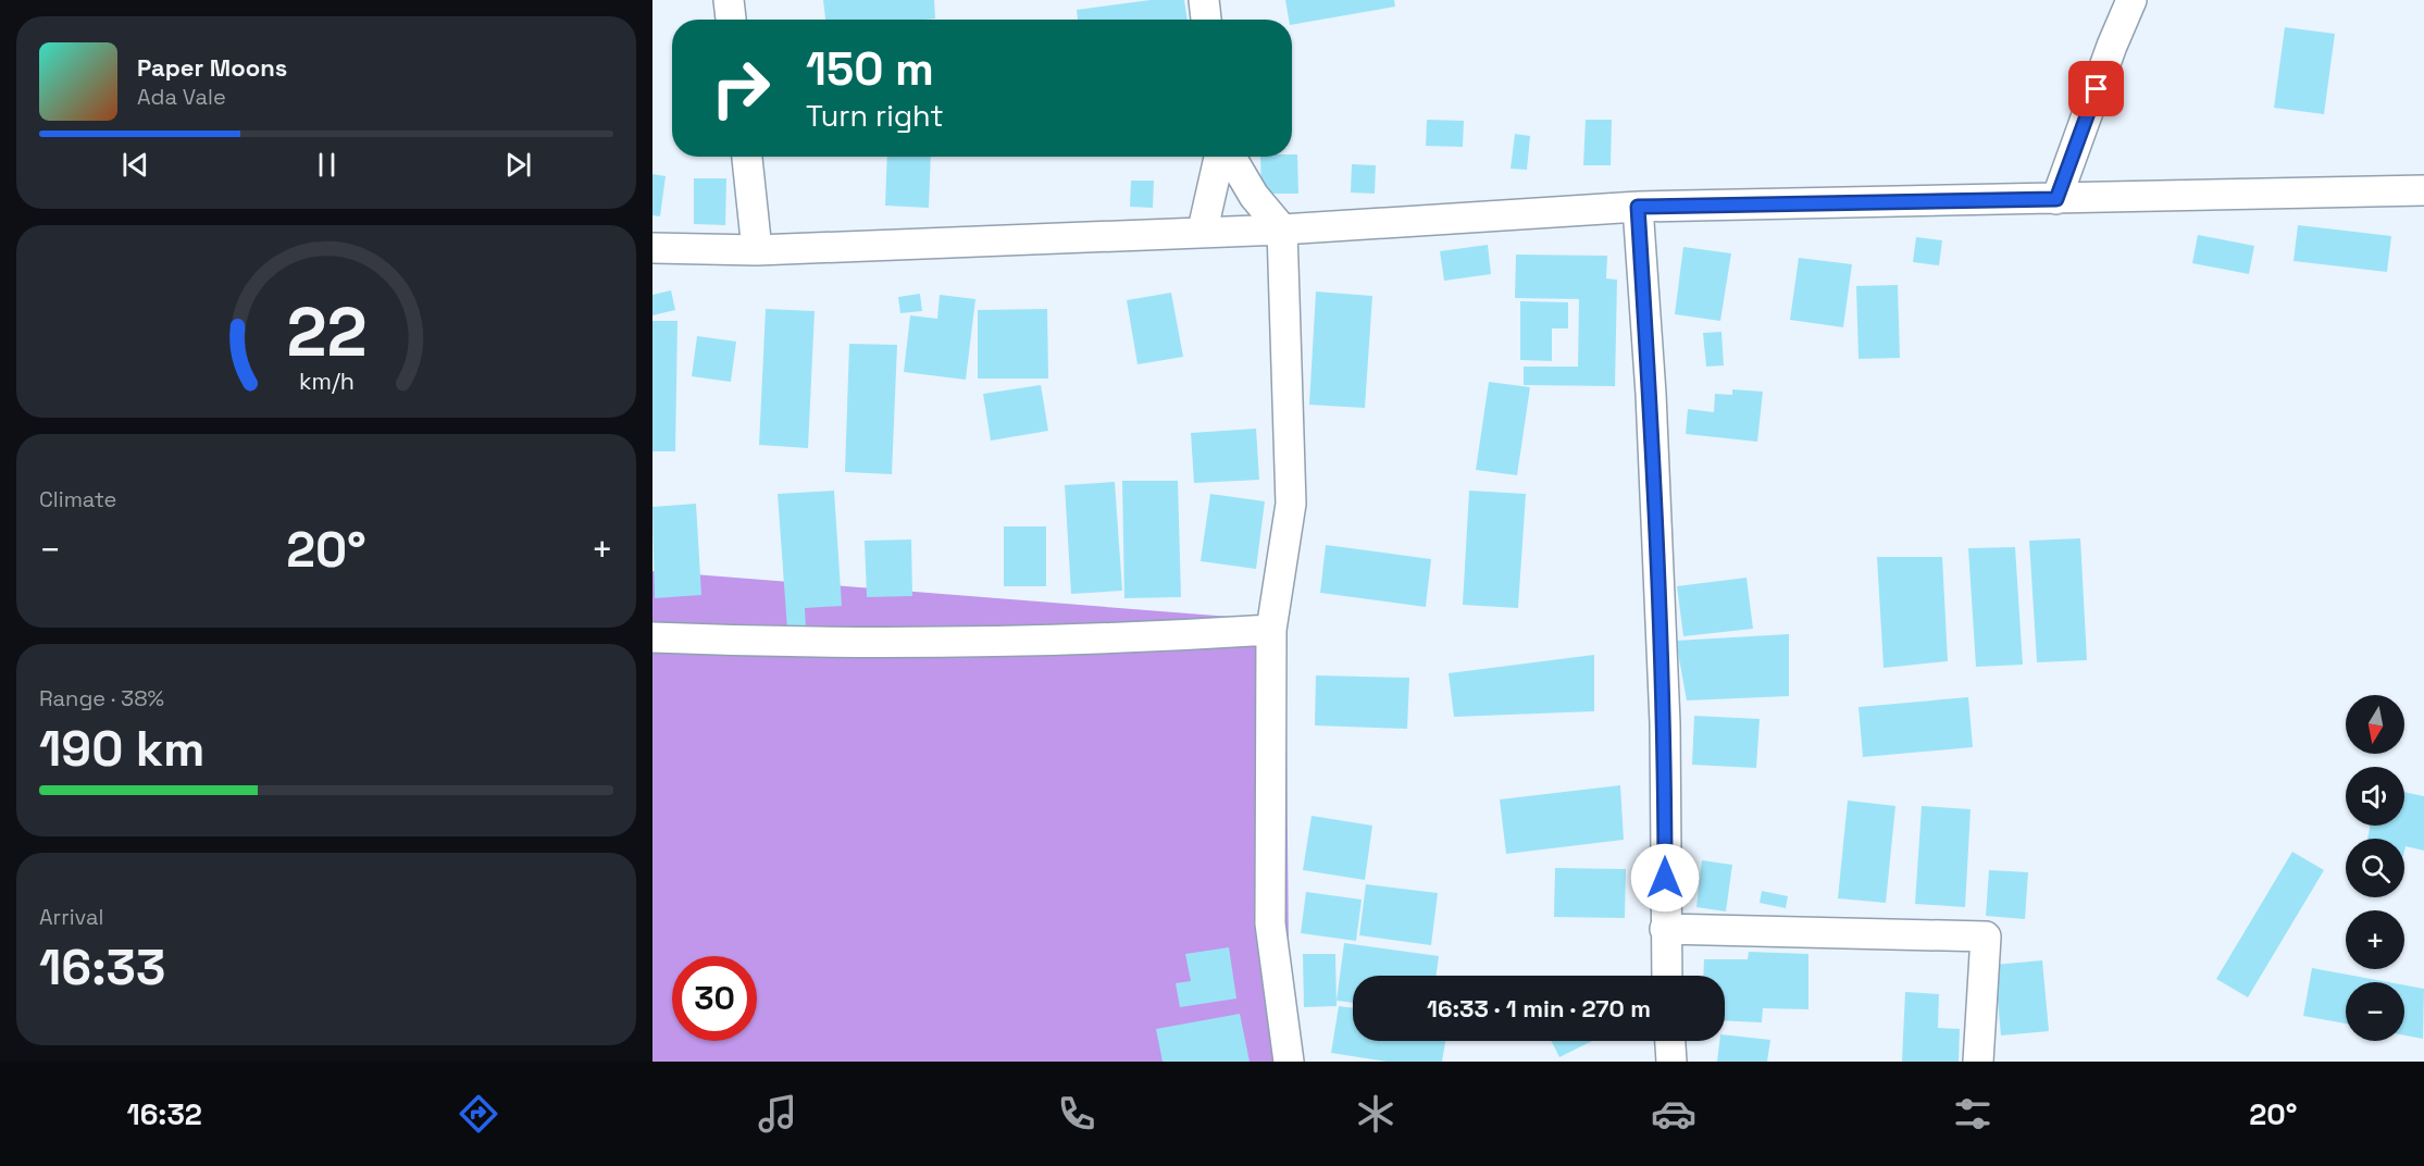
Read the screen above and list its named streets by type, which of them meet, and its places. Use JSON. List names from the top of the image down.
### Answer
{
  "north": "bottom",
  "page": {
    "turn": ["150 m", "Turn right"],
    "song": ["Paper Moons", "Ada Vale"],
    "tile": [
      "Climate",
      ["Range · 38%", "190 km"],
      ["Arrival", "16:33"]
    ],
    "heat": ["−", "20°", "+"],
    "map_buttons": ["+", "−"],
    "limit": "30",
    "trip": "16:33 · 1 min · 270 m",
    "tabs": ["16:32", "20°"],
    "gauge": ["22", "km/h"]
  }
}
